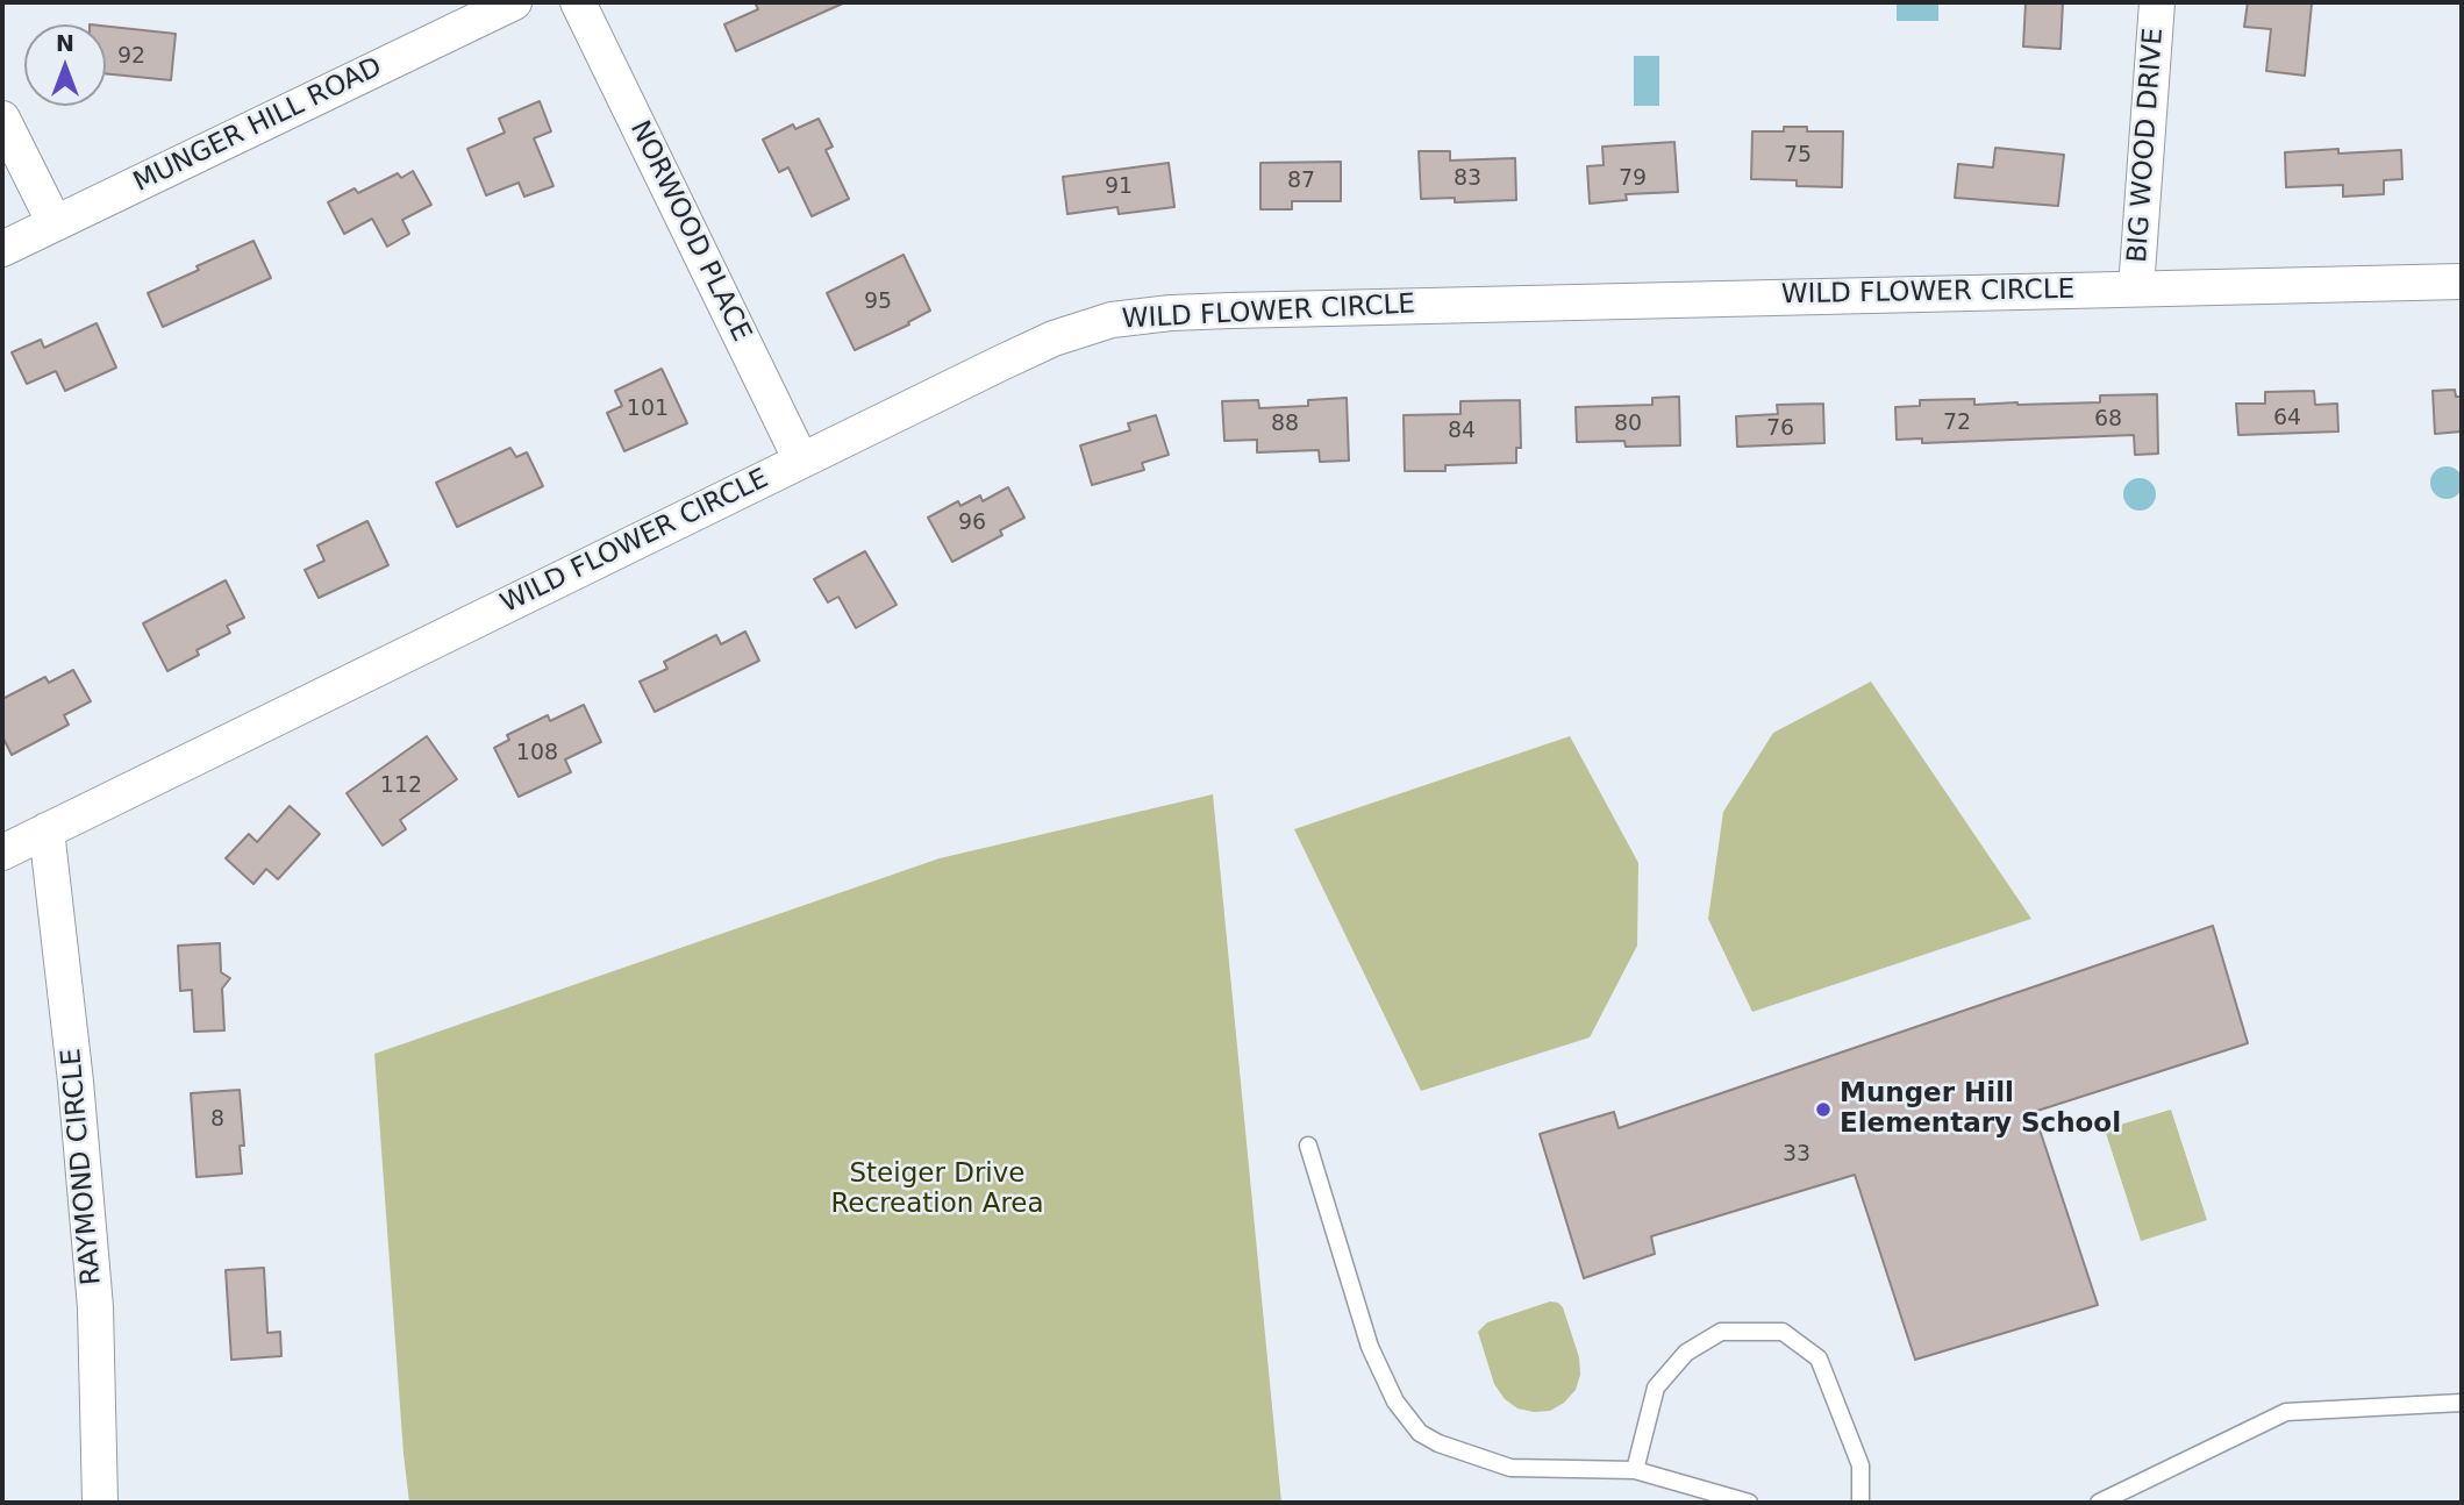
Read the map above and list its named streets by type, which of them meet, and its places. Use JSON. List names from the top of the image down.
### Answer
{
  "streets": {
    "street": [
      "MUNGER HILL ROAD",
      "BIG WOOD DRIVE",
      "NORWOOD PLACE",
      "WILD FLOWER CIRCLE",
      "RAYMOND CIRCLE"
    ]
  },
  "crossings": [
    ["BIG WOOD DRIVE", "WILD FLOWER CIRCLE"],
    ["NORWOOD PLACE", "WILD FLOWER CIRCLE"],
    ["WILD FLOWER CIRCLE", "RAYMOND CIRCLE"]
  ],
  "parks": ["Steiger Drive Recreation Area"],
  "places": ["Munger Hill Elementary School"],
  "house_numbers": [
    "92",
    "75",
    "83",
    "79",
    "87",
    "91",
    "95",
    "101",
    "64",
    "68",
    "72",
    "88",
    "80",
    "76",
    "84",
    "96",
    "108",
    "112",
    "8",
    "33"
  ],
  "north": "top"
}
